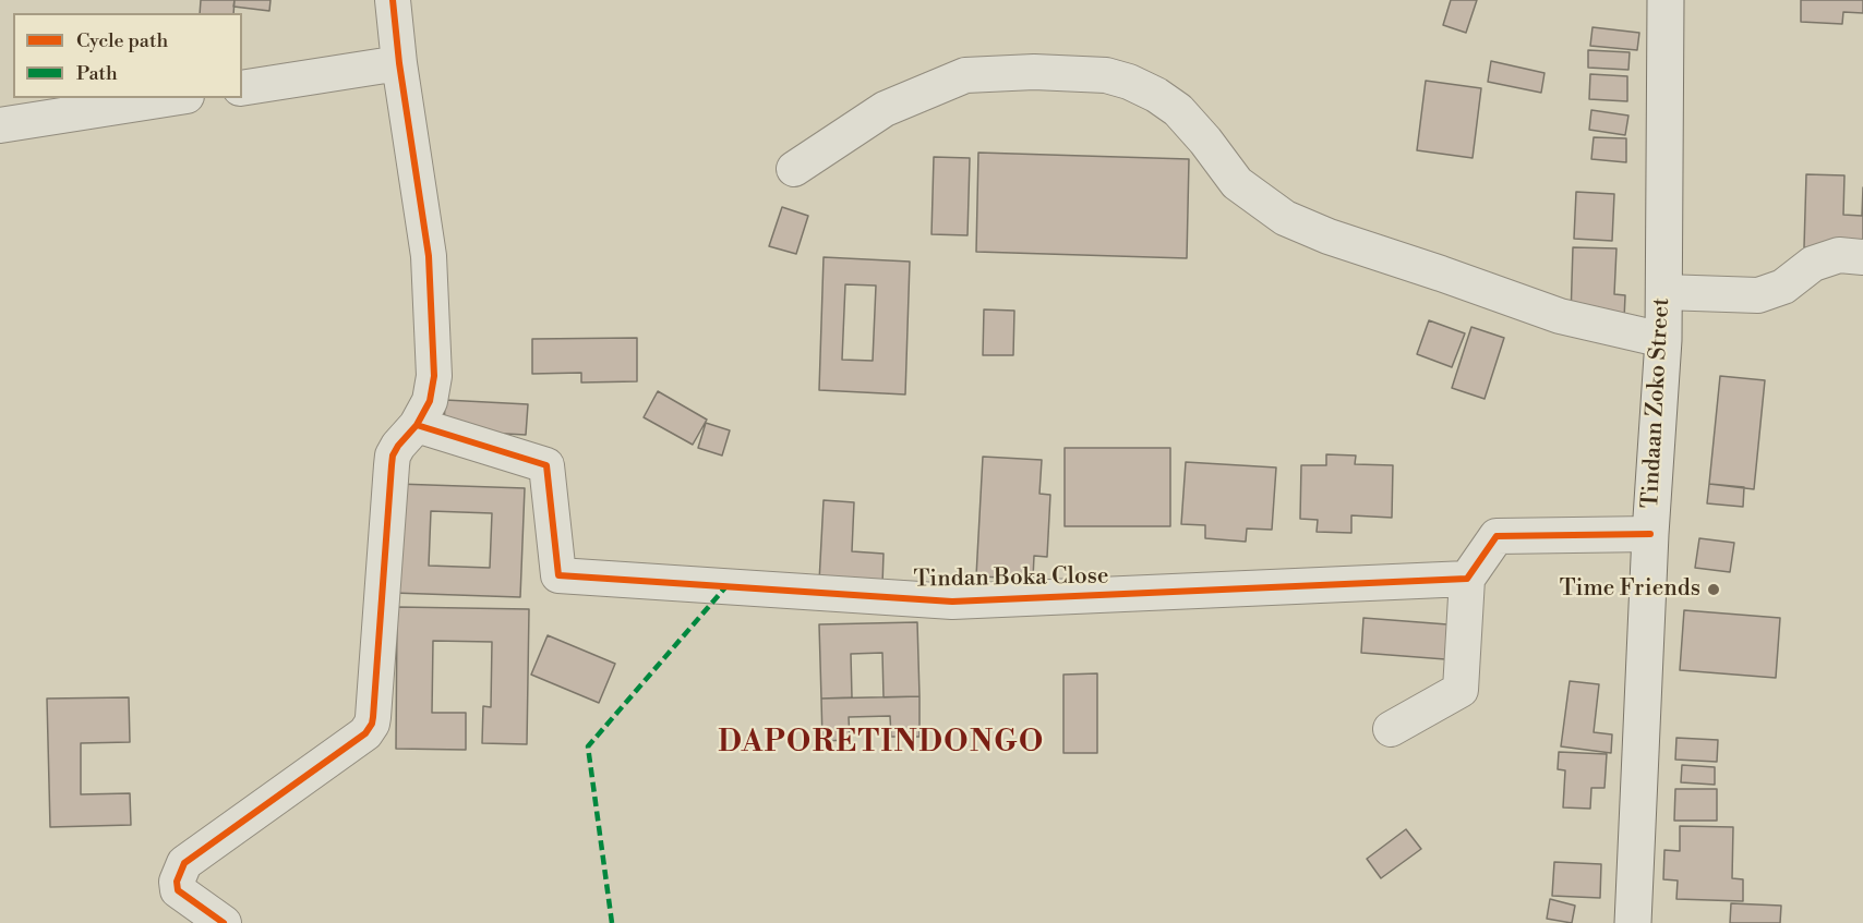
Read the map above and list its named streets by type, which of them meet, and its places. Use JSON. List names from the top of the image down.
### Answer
{
  "streets": {
    "main road": ["Tindaan Zoko Street"],
    "street": ["Tindan Boka Close"]
  },
  "districts": ["DAPORETINDONGO"],
  "places": ["Time Friends"],
  "legend": ["Cycle path", "Path"]
}
